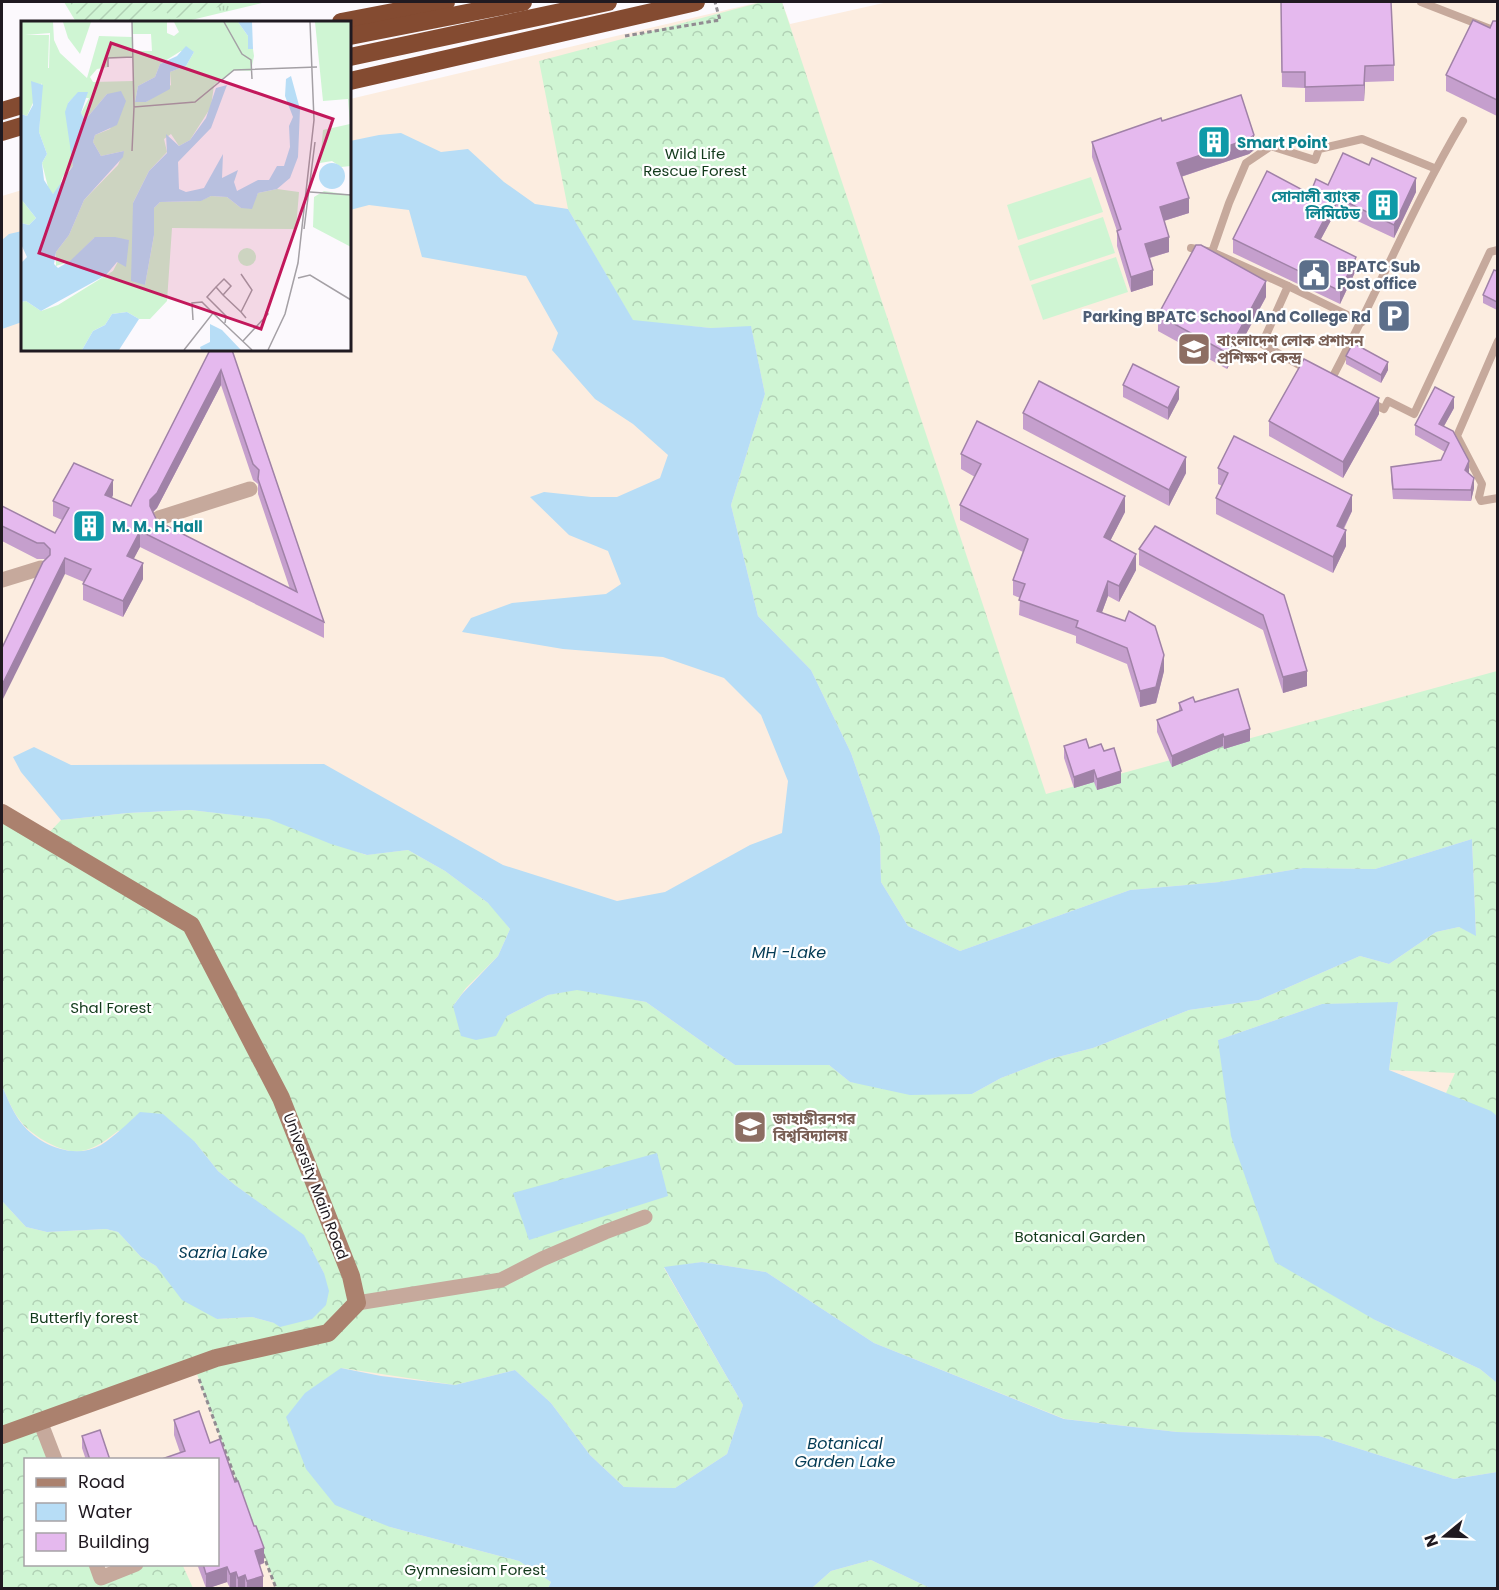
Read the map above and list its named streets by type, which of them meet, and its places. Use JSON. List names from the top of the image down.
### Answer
{
  "streets": {
    "street": ["University Main Road"]
  },
  "water": ["MH -Lake", "Sazria Lake", "Botanical Garden Lake"],
  "parks": [
    "Wild Life Rescue Forest",
    "Shal Forest",
    "Botanical Garden",
    "Butterfly forest",
    "Gymnesiam Forest"
  ],
  "places": {
    "building": ["Smart Point", "সোনালী ব্যাংক লিমিটেড", "M. M. H. Hall"],
    "public building": ["BPATC Sub Post office"],
    "parking": ["Parking BPATC School And College Rd"],
    "school or university": ["বাংলাদেশ লোক প্রশাসন প্রশিক্ষণ কেন্দ্র", "জাহাঙ্গীরনগর বিশ্ববিদ্যালয়"]
  },
  "legend": ["Road", "Water", "Building"],
  "north": "left"
}
